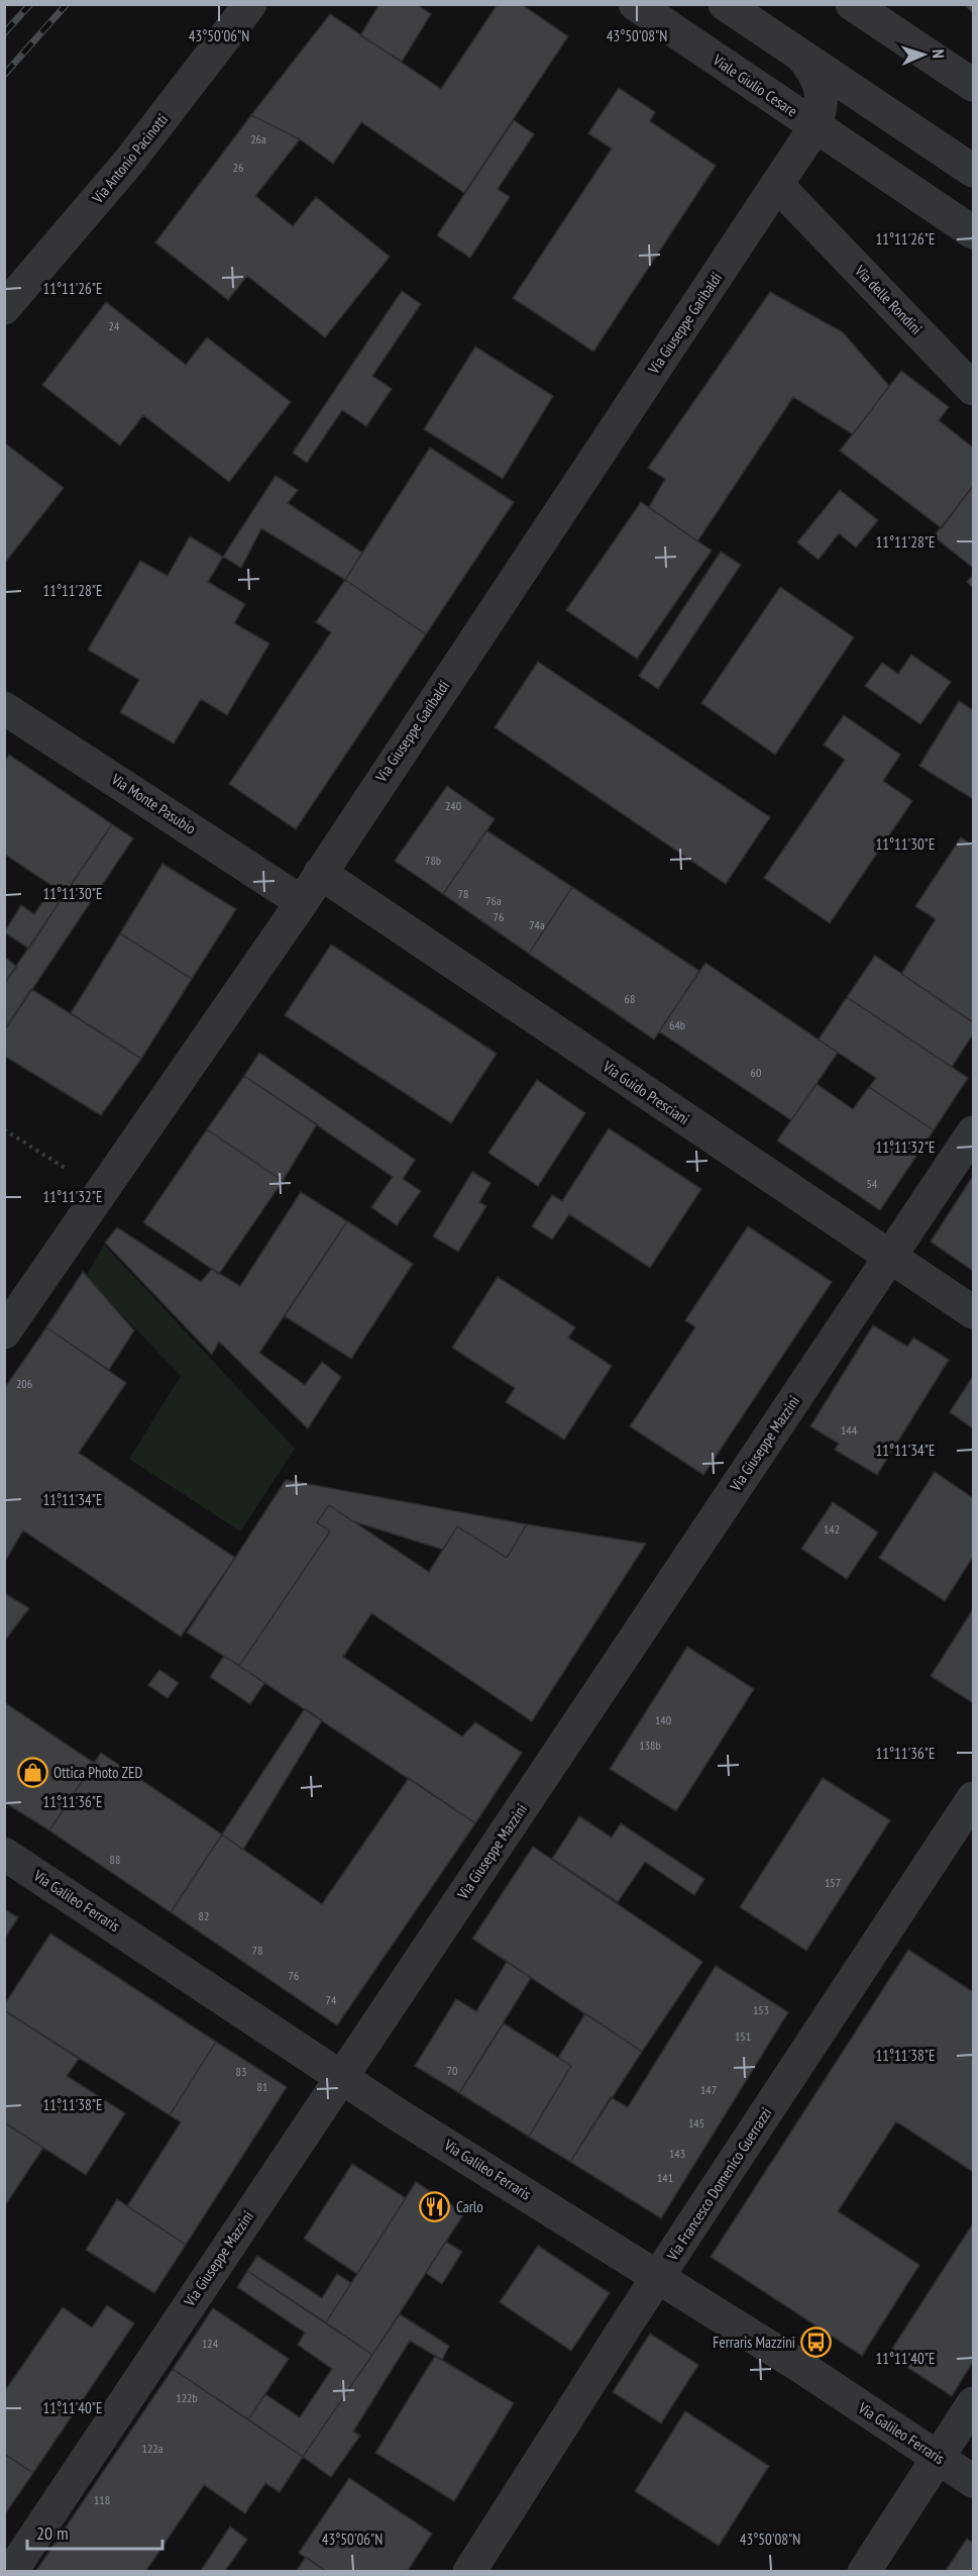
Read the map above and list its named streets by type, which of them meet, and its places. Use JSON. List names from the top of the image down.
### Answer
{
  "streets": {
    "street": [
      "Viale Giulio Cesare",
      "Via Antonio Pacinotti",
      "Via delle Rondini",
      "Via Giuseppe Garibaldi",
      "Via Monte Pasubio",
      "Via Guido Presciani",
      "Via Giuseppe Mazzini",
      "Via Galileo Ferraris",
      "Via Francesco Domenico Guerrazzi"
    ]
  },
  "crossings": [
    ["Viale Giulio Cesare", "Via Giuseppe Garibaldi"],
    ["Via delle Rondini", "Via Giuseppe Garibaldi"],
    ["Via Giuseppe Garibaldi", "Via Monte Pasubio"],
    ["Via Giuseppe Garibaldi", "Via Guido Presciani"],
    ["Via Guido Presciani", "Via Giuseppe Mazzini"],
    ["Via Giuseppe Mazzini", "Via Galileo Ferraris"],
    ["Via Galileo Ferraris", "Via Francesco Domenico Guerrazzi"]
  ],
  "places": {
    "shop": ["Ottica Photo ZED"],
    "restaurant": ["Carlo"],
    "bus stop": ["Ferraris Mazzini"]
  },
  "house_numbers": [
    "26a",
    "26",
    "24",
    "240",
    "78b",
    "78",
    "76a",
    "76",
    "74a",
    "68",
    "64b",
    "60",
    "54",
    "206",
    "144",
    "142",
    "140",
    "138b",
    "88",
    "157",
    "82",
    "78",
    "76",
    "74",
    "153",
    "151",
    "70",
    "83",
    "81",
    "147",
    "145",
    "143",
    "141",
    "124",
    "122b",
    "122a",
    "118"
  ],
  "scale_bar": "20 m",
  "north": "right",
  "coordinates": [
    "43°50'06\"N",
    "43°50'08\"N",
    "11°11'26\"E",
    "11°11'28\"E",
    "11°11'30\"E",
    "11°11'32\"E",
    "11°11'34\"E",
    "11°11'36\"E",
    "11°11'38\"E",
    "11°11'40\"E"
  ]
}
